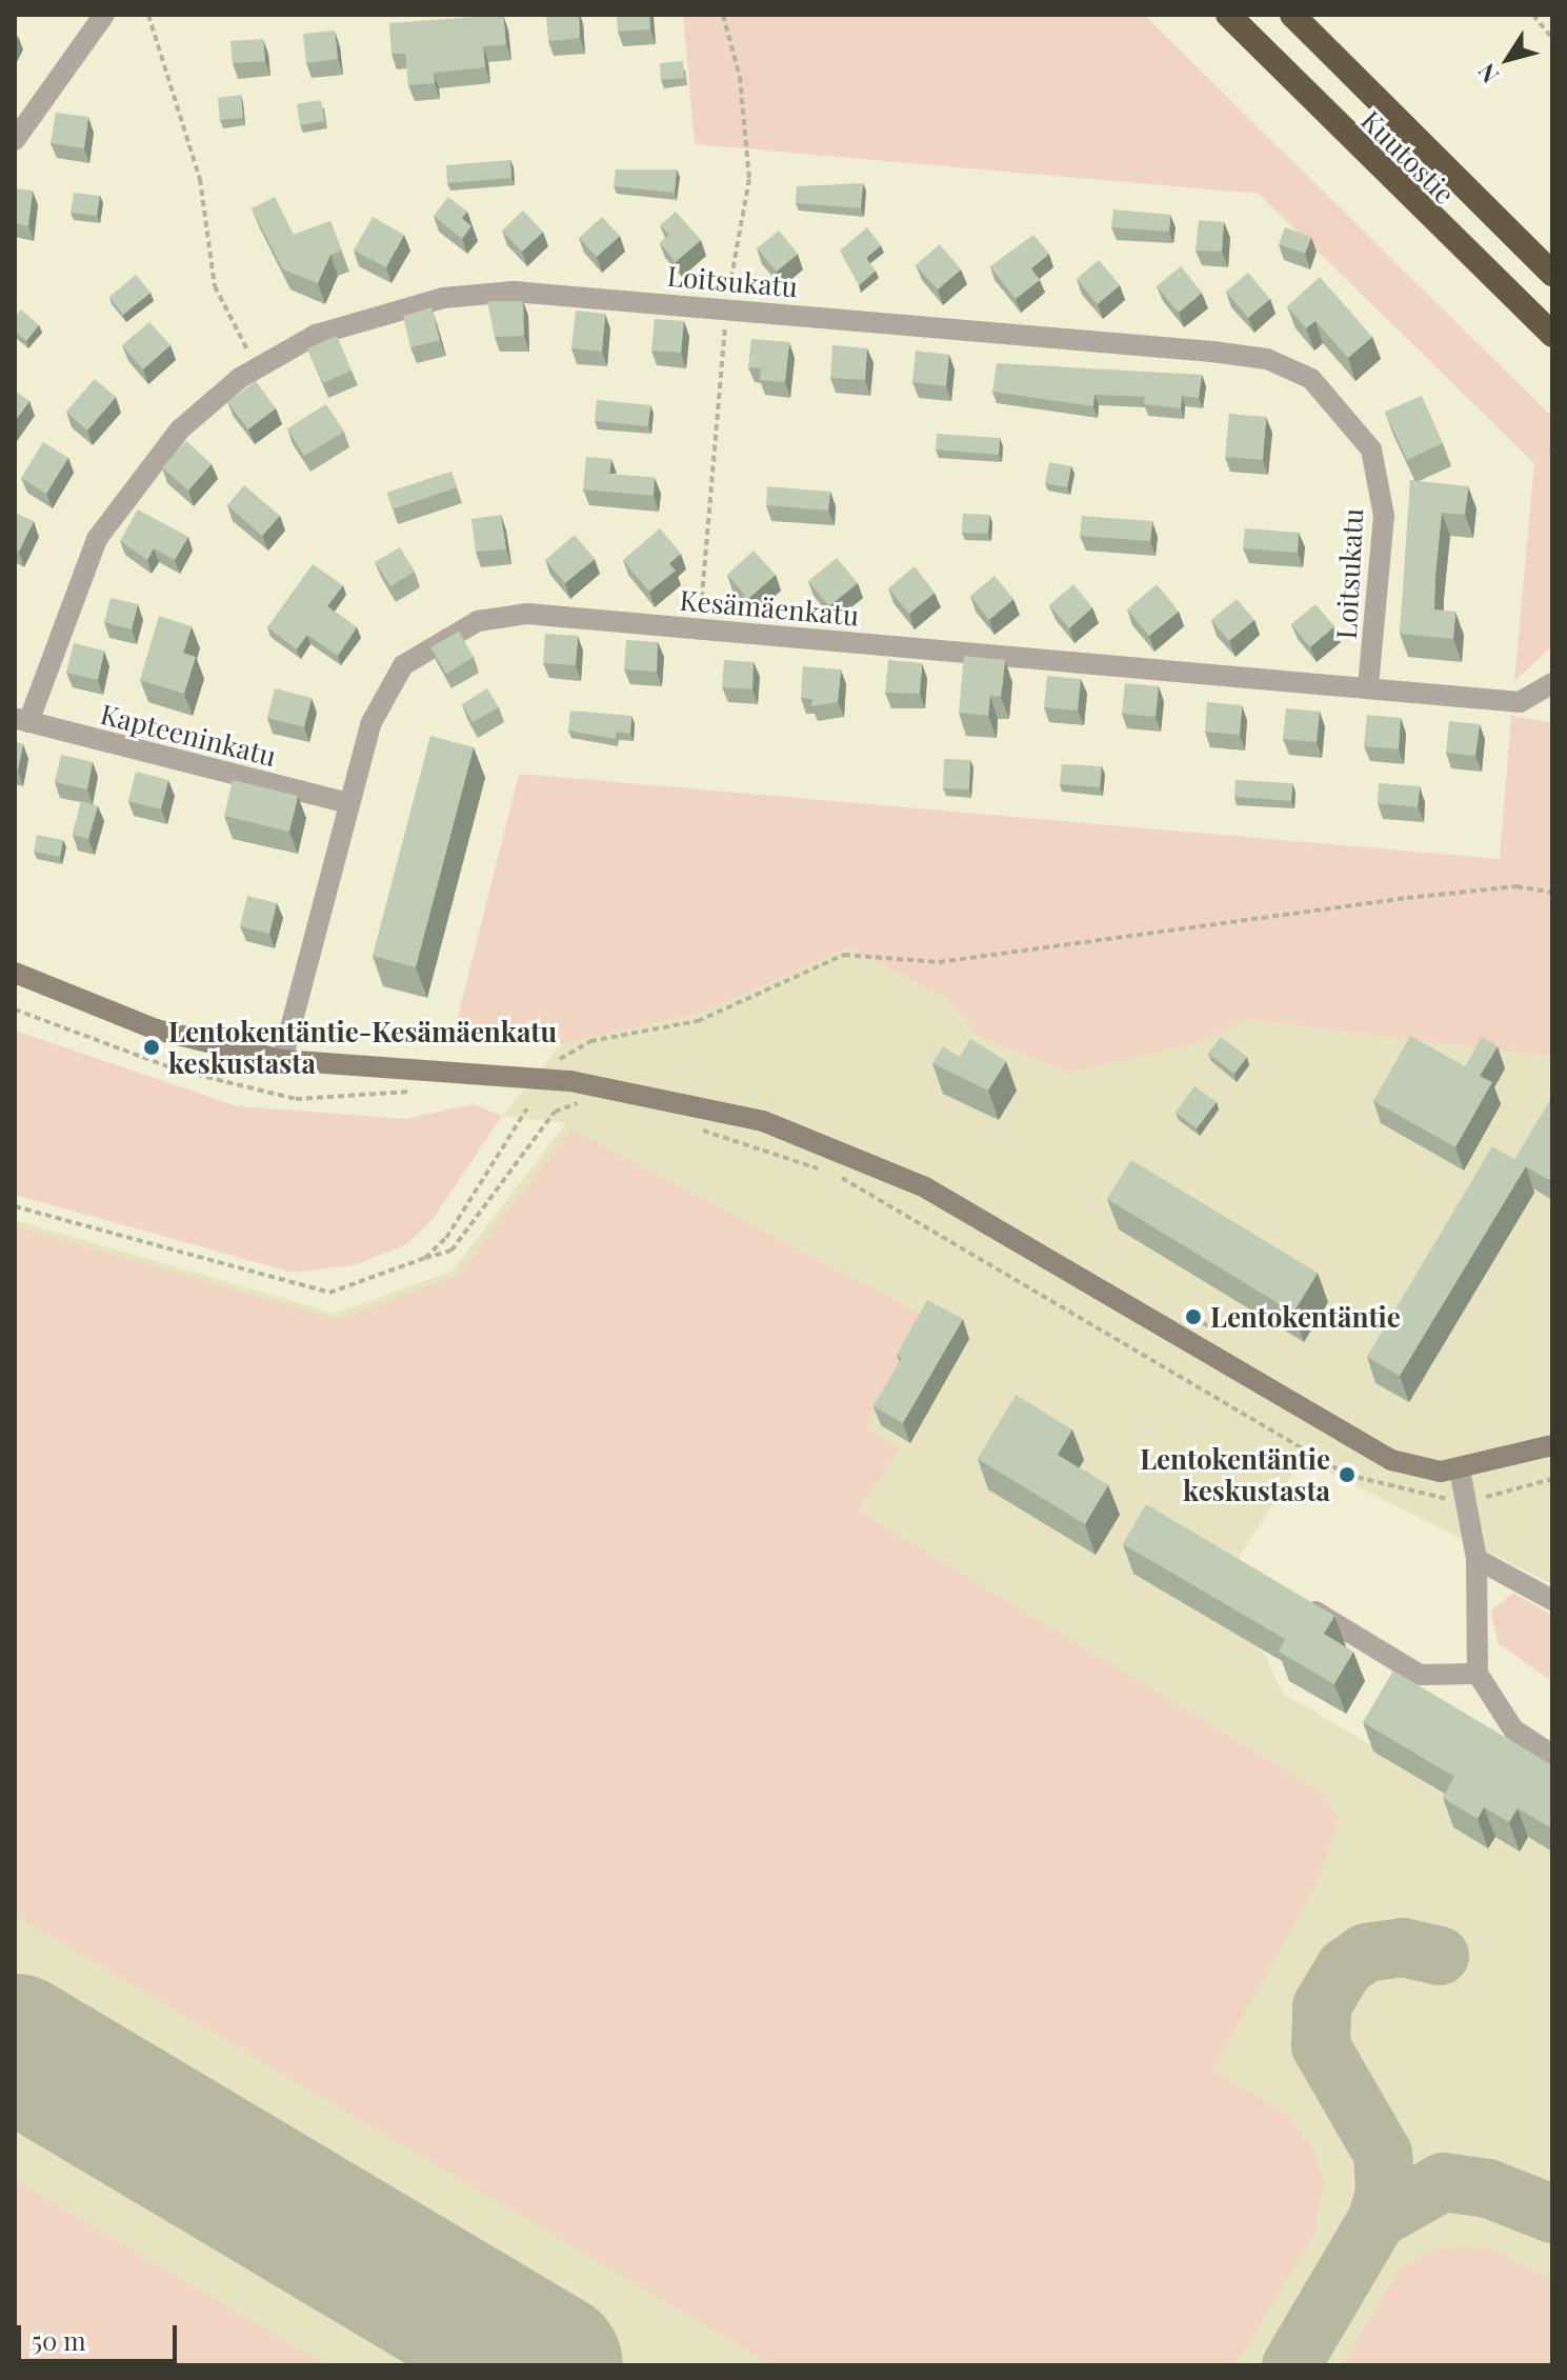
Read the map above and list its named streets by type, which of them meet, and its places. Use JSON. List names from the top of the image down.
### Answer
{
  "streets": {
    "highway": ["Kuutostie"],
    "street": ["Loitsukatu", "Kesämäenkatu", "Kapteeninkatu"]
  },
  "crossings": [
    ["Loitsukatu", "Kesämäenkatu"],
    ["Loitsukatu", "Kapteeninkatu"],
    ["Kesämäenkatu", "Kapteeninkatu"]
  ],
  "places": ["Lentokentäntie-Kesämäenkatu keskustasta", "Lentokentäntie", "Lentokentäntie keskustasta"],
  "scale_bar": "50 m",
  "north": "bottom left"
}
